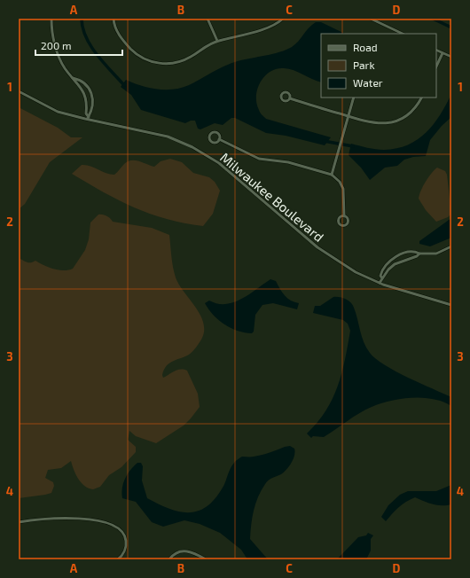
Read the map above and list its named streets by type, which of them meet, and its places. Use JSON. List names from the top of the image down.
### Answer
{
  "streets": {
    "street": ["Milwaukee Boulevard"]
  },
  "legend": ["Road", "Park", "Water"],
  "scale_bar": "200 m",
  "grid": {
    "columns": [
      "A",
      "B",
      "C",
      "D"
    ],
    "rows": [
      "1",
      "2",
      "3",
      "4"
    ]
  }
}
